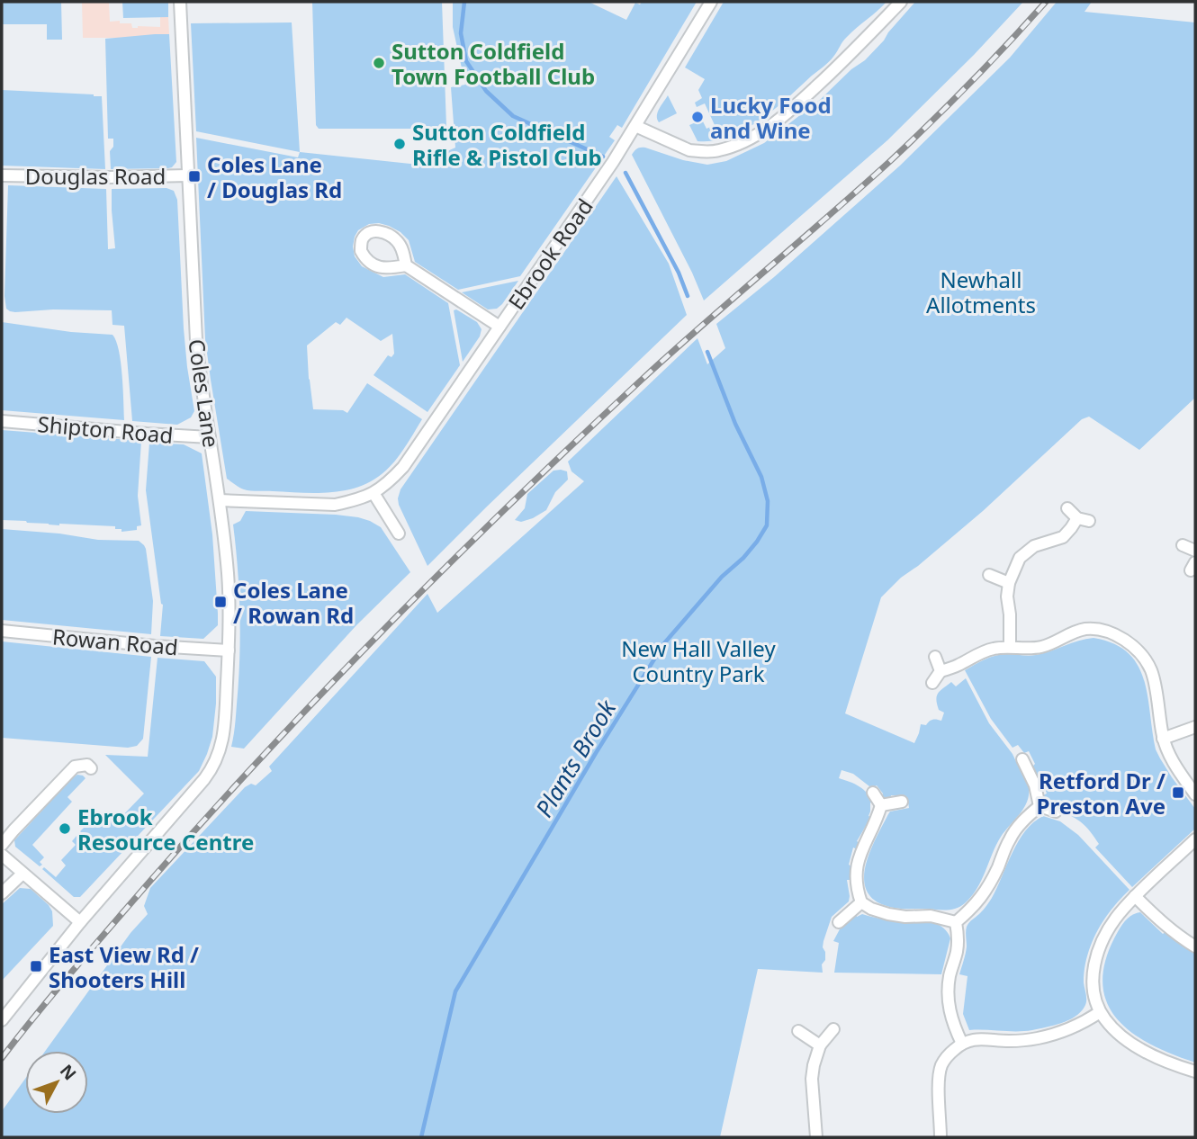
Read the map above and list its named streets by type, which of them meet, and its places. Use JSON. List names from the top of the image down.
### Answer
{
  "streets": {
    "street": [
      "Douglas Road",
      "Ebrook Road",
      "Coles Lane",
      "Shipton Road",
      "Rowan Road"
    ]
  },
  "crossings": [
    ["Douglas Road", "Coles Lane"],
    ["Ebrook Road", "Coles Lane"],
    ["Coles Lane", "Shipton Road"],
    ["Coles Lane", "Rowan Road"]
  ],
  "water": ["Plants Brook"],
  "parks": ["Newhall Allotments", "New Hall Valley Country Park"],
  "places": {
    "other": [
      "Sutton Coldfield Town Football Club",
      "Lucky Food and Wine",
      "Sutton Coldfield Rifle & Pistol Club",
      "Ebrook Resource Centre"
    ],
    "transit": [
      "Coles Lane / Douglas Rd",
      "Coles Lane / Rowan Rd",
      "Retford Dr / Preston Ave",
      "East View Rd / Shooters Hill"
    ]
  },
  "north": "top right"
}
